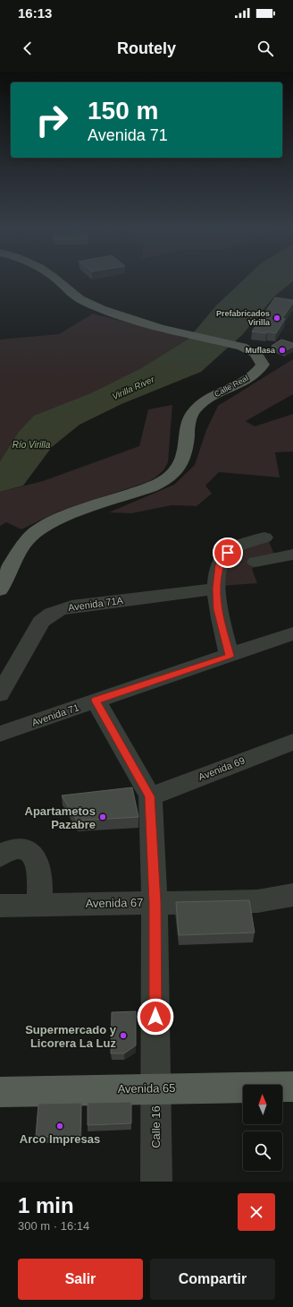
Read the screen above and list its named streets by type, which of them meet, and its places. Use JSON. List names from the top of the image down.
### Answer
{
  "streets": {
    "main road": ["Calle Real", "Avenida 65"],
    "street": [
      "Avenida 71A",
      "Avenida 71",
      "Avenida 69",
      "Avenida 67",
      "Calle 16"
    ]
  },
  "crossings": [
    ["Avenida 71", "Calle 16"],
    ["Avenida 69", "Calle 16"],
    ["Avenida 67", "Calle 16"],
    ["Avenida 65", "Calle 16"]
  ],
  "water": ["Virilla River", "Río Virilla"],
  "places": [
    "Prefabricados Virilla",
    "Muflasa",
    "Apartametos Pazabre",
    "Supermercado y Licorera La Luz",
    "Arco Impresas"
  ],
  "north": "top",
  "page": {
    "status": "16:13",
    "header": "Routely",
    "turn": ["150 m", "Avenida 71"],
    "heading": ["1 min", "300 m · 16:14"],
    "buttons": ["Salir", "Compartir"]
  }
}
